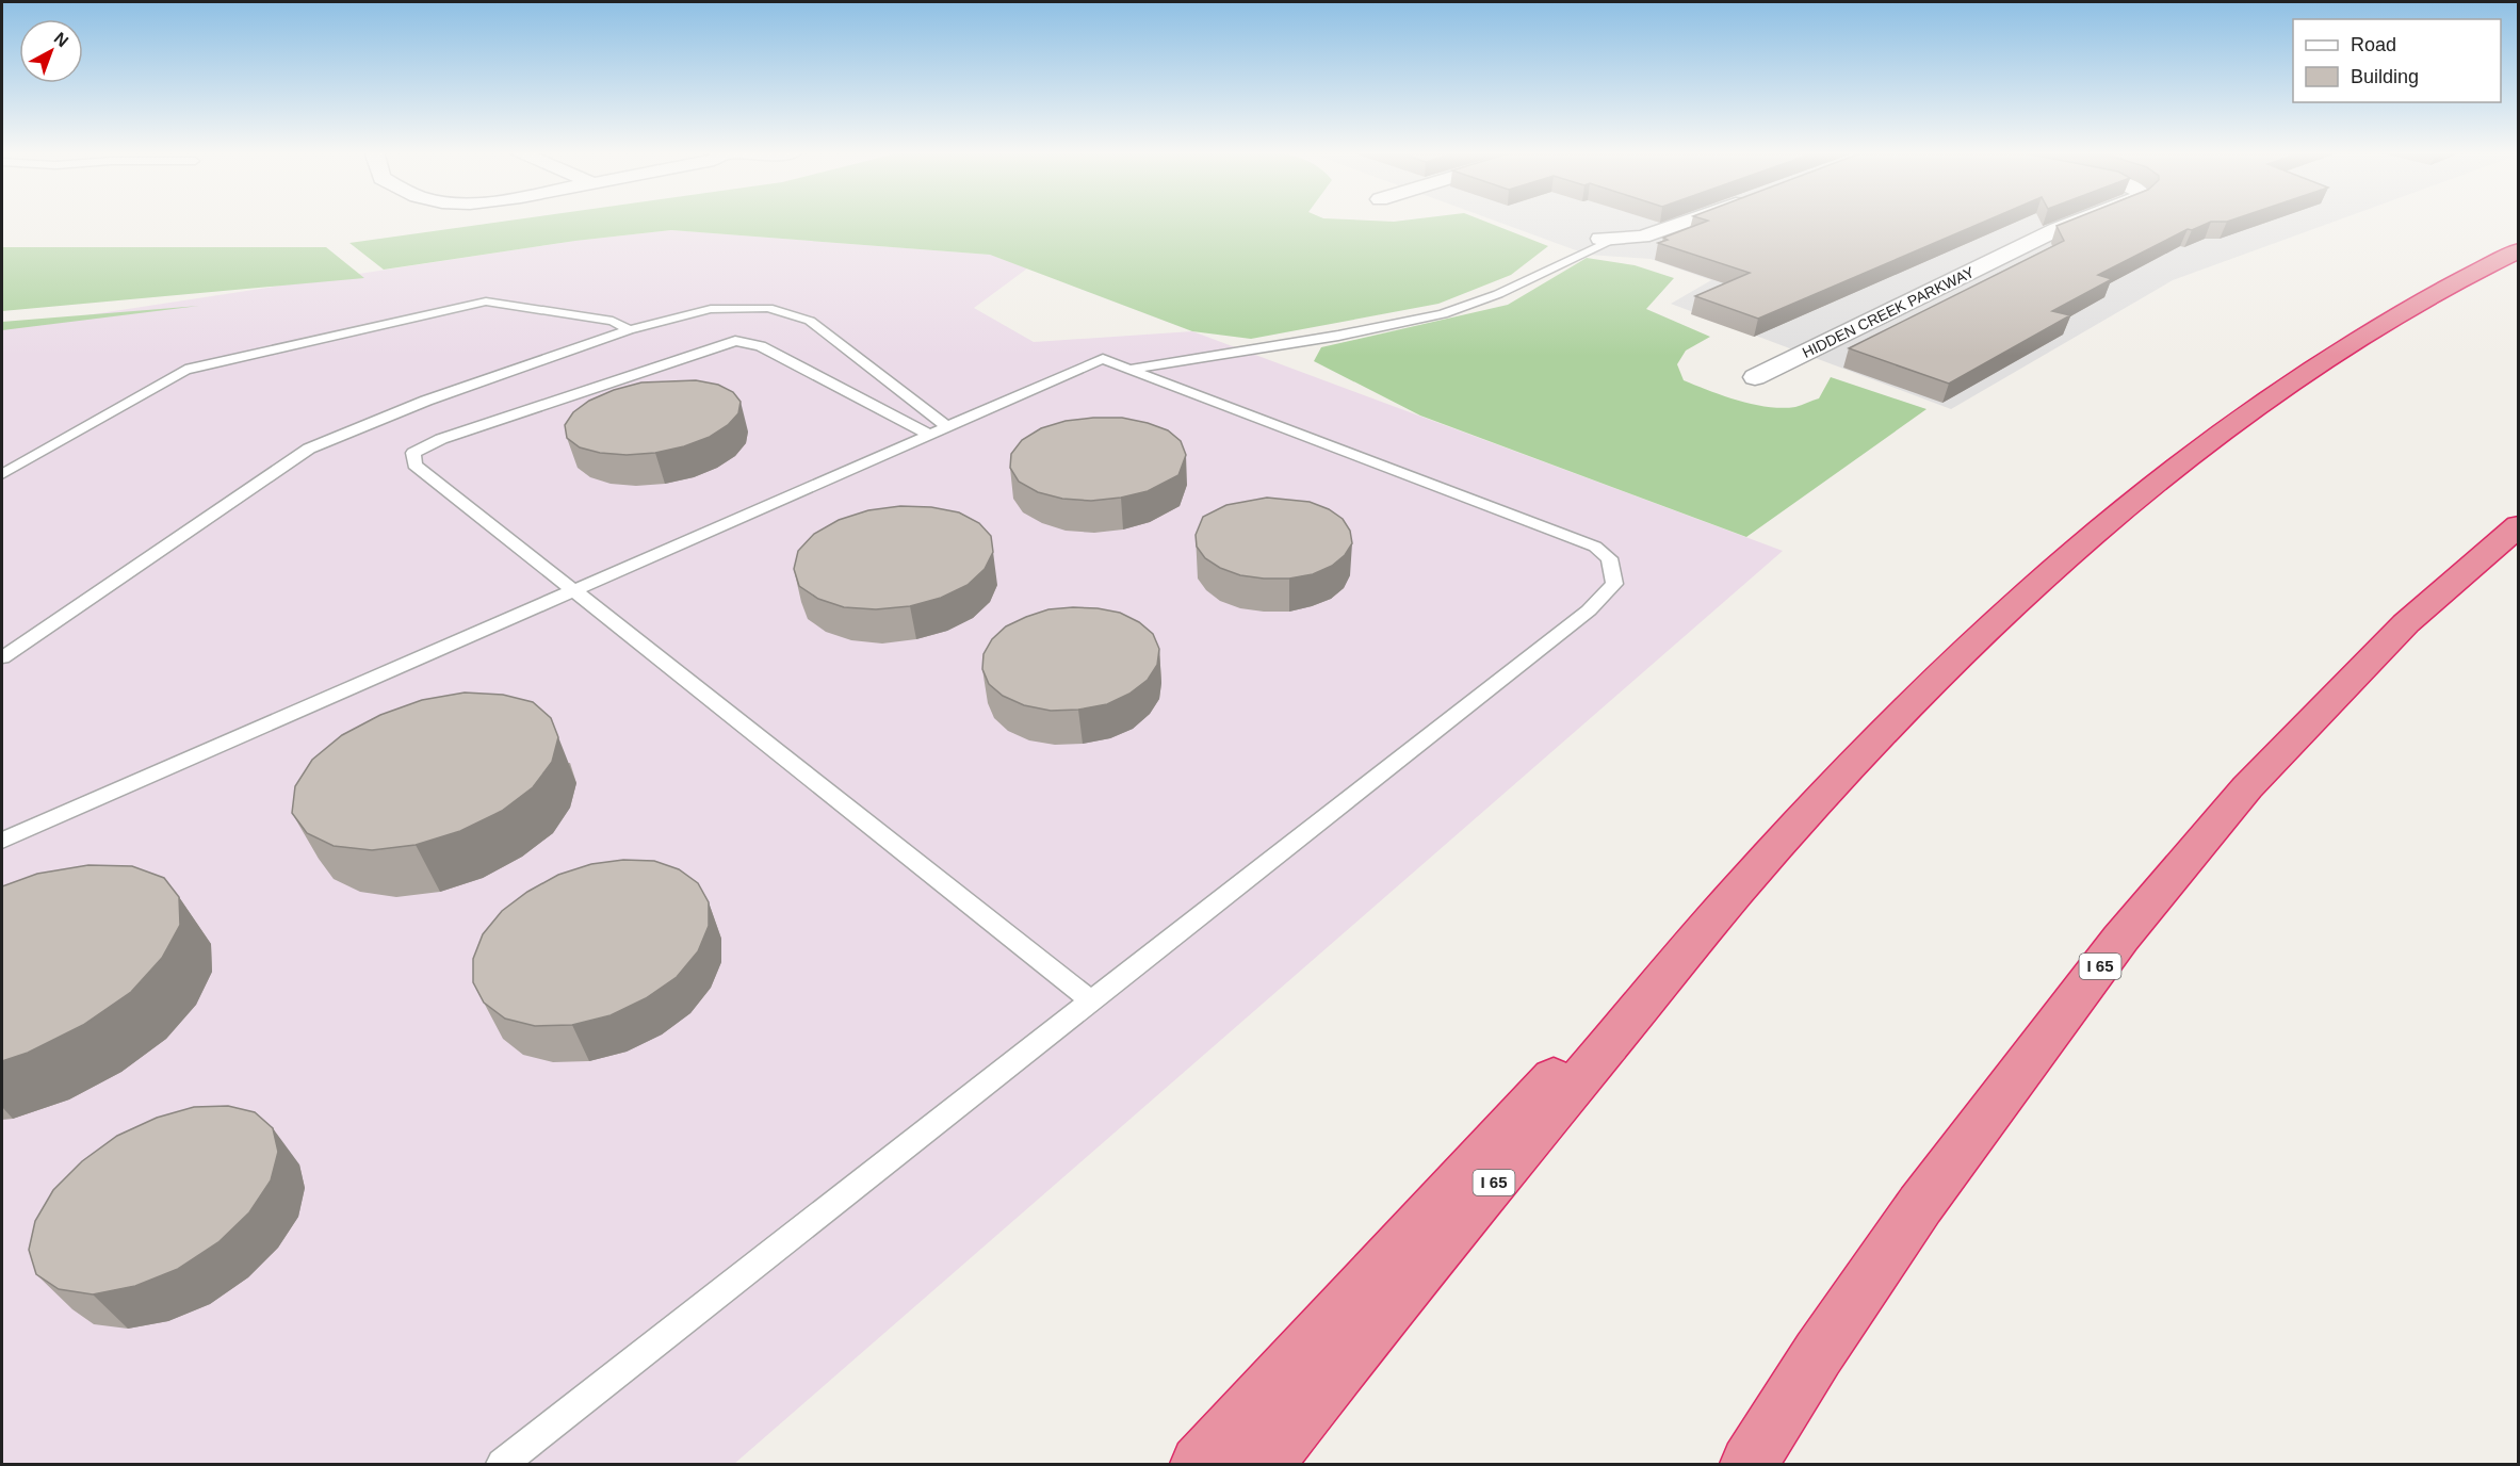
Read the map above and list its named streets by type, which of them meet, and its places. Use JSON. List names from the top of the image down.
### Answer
{
  "streets": {
    "highway": ["I 65"],
    "street": ["HIDDEN CREEK PARKWAY"]
  },
  "legend": ["Road", "Building"],
  "north": "top right"
}
